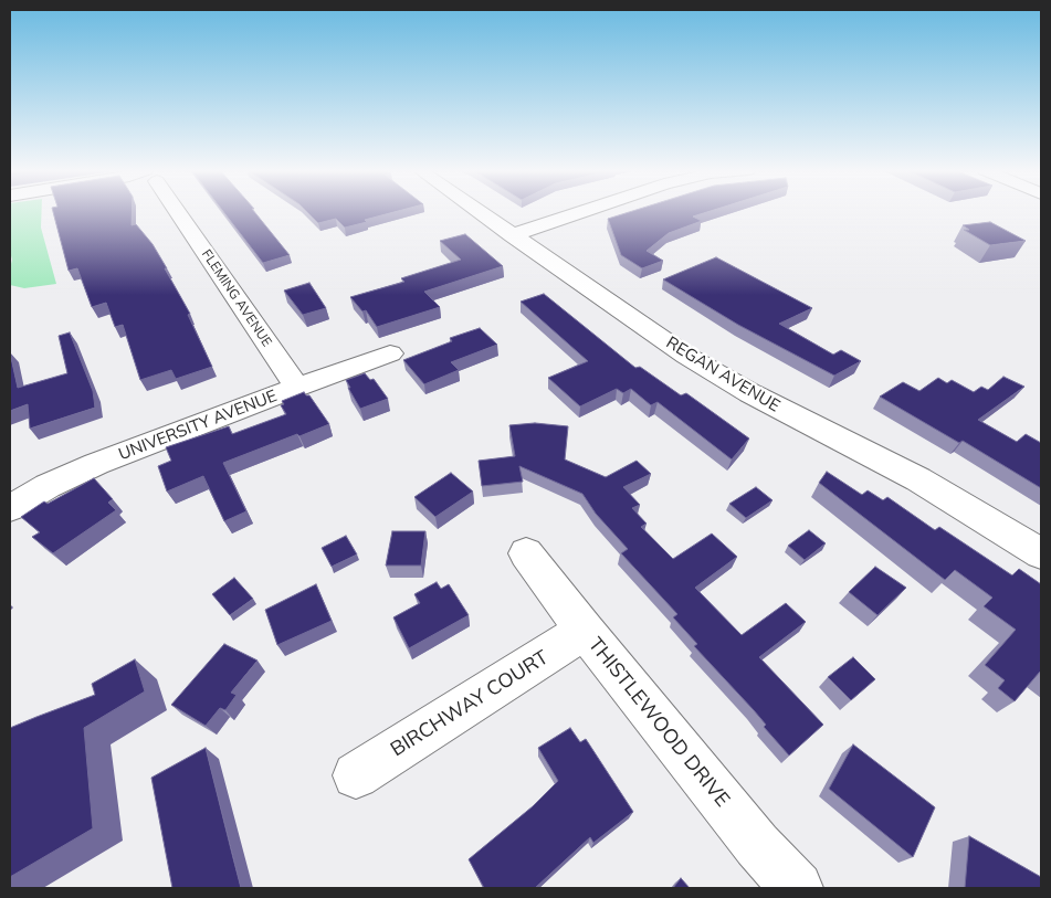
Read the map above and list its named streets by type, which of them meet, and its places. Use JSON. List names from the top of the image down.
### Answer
{
  "streets": {
    "street": [
      "FLEMING AVENUE",
      "REGAN AVENUE",
      "UNIVERSITY AVENUE",
      "BIRCHWAY COURT",
      "THISTLEWOOD DRIVE"
    ]
  },
  "crossings": [
    ["FLEMING AVENUE", "UNIVERSITY AVENUE"],
    ["BIRCHWAY COURT", "THISTLEWOOD DRIVE"]
  ]
}
